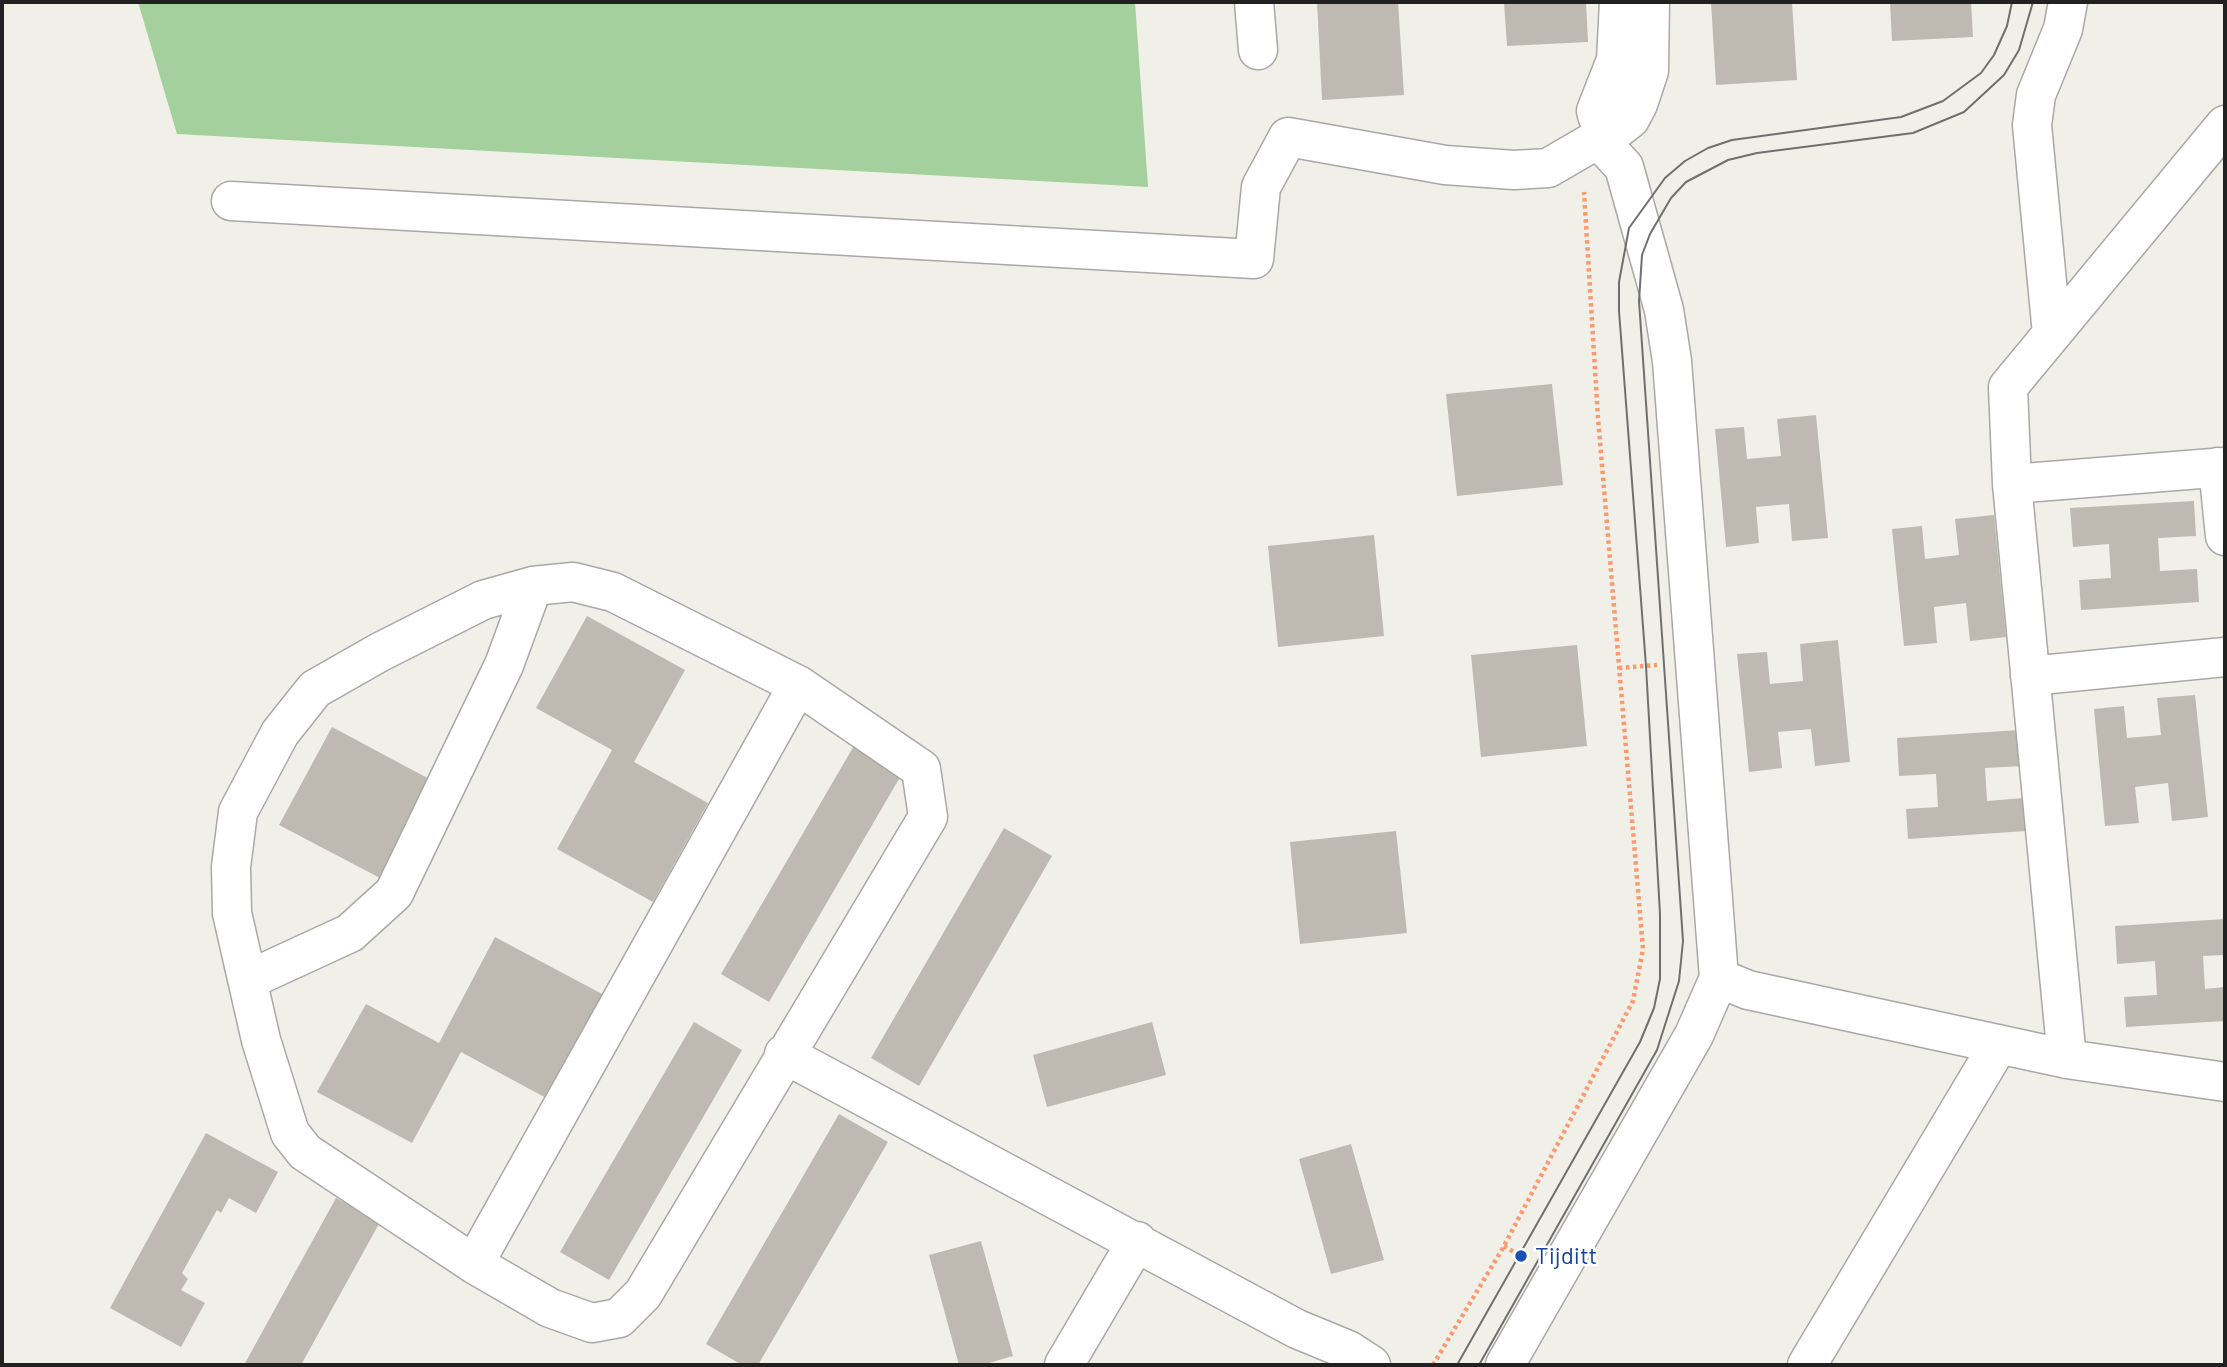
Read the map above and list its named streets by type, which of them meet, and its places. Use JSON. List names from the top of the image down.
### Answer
{
  "places": ["Tijditt"]
}
